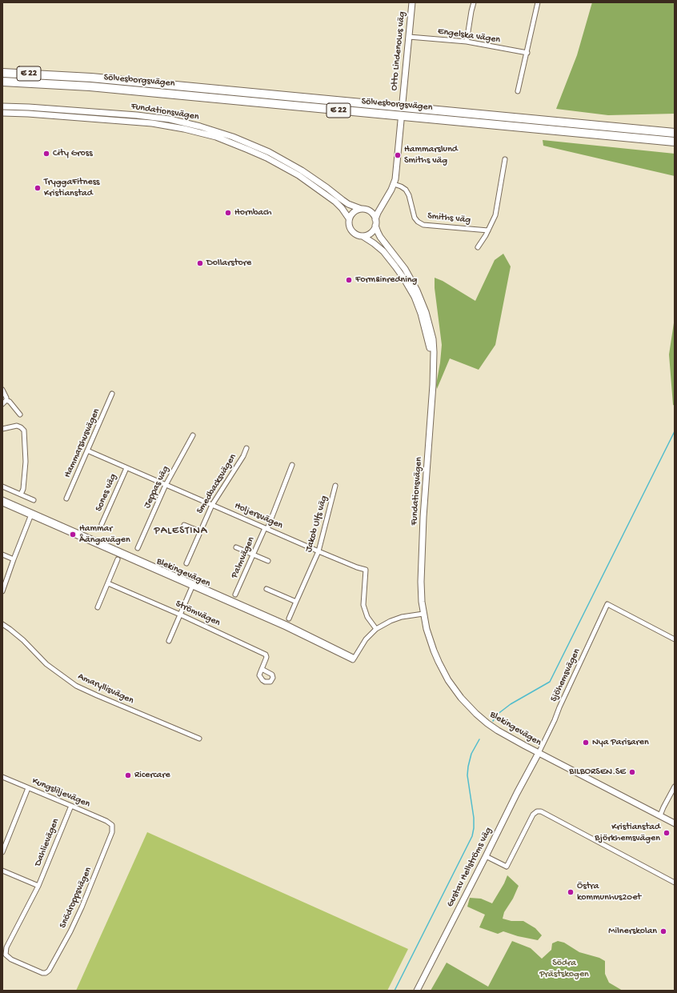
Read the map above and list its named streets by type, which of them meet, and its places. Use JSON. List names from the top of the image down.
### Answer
{
  "streets": {
    "highway": ["E 22", "Sölvesborgsvägen"],
    "main road": [
      "Otto Lindenows väg",
      "Fundationsvägen",
      "Blekingevägen",
      "Gustav Hellströms väg"
    ],
    "street": [
      "Engelska vägen",
      "Smiths väg",
      "Hammarshusvägen",
      "Smedbacksvägen",
      "Jeppas väg",
      "Sones väg",
      "Holjersvägen",
      "Jakob Ulfs väg",
      "Palmvägen",
      "Strömvägen",
      "Sjöhemsvägen",
      "Amaryllisvägen",
      "Kungsliljevägen",
      "Dahlievägen",
      "Snödroppsvägen"
    ]
  },
  "crossings": [
    ["Engelska vägen", "Otto Lindenows väg"],
    ["Fundationsvägen", "Blekingevägen"],
    ["Hammarshusvägen", "Holjersvägen"],
    ["Smedbacksvägen", "Holjersvägen"],
    ["Jeppas väg", "Holjersvägen"],
    ["Sones väg", "Holjersvägen"],
    ["Holjersvägen", "Jakob Ulfs väg"],
    ["Holjersvägen", "Palmvägen"],
    ["Holjersvägen", "Blekingevägen"],
    ["Blekingevägen", "Sjöhemsvägen"],
    ["Blekingevägen", "Gustav Hellströms väg"],
    ["Sjöhemsvägen", "Gustav Hellströms väg"],
    ["Kungsliljevägen", "Dahlievägen"],
    ["Kungsliljevägen", "Snödroppsvägen"],
    ["Dahlievägen", "Snödroppsvägen"]
  ],
  "districts": ["PALESTINA"],
  "parks": ["Södra Prästskogen"],
  "places": [
    "City Gross",
    "Hammarslund Smiths väg",
    "TryggaFitness Kristianstad",
    "Hornbach",
    "Dollarstore",
    "Form&inredning",
    "Hammar Åängavägen",
    "Nya Parisaren",
    "BILBORSEN.SE",
    "Ricercare",
    "Kristianstad Björkhemsvägen",
    "Östra kommunhus20et",
    "Milnerskolan"
  ]
}
